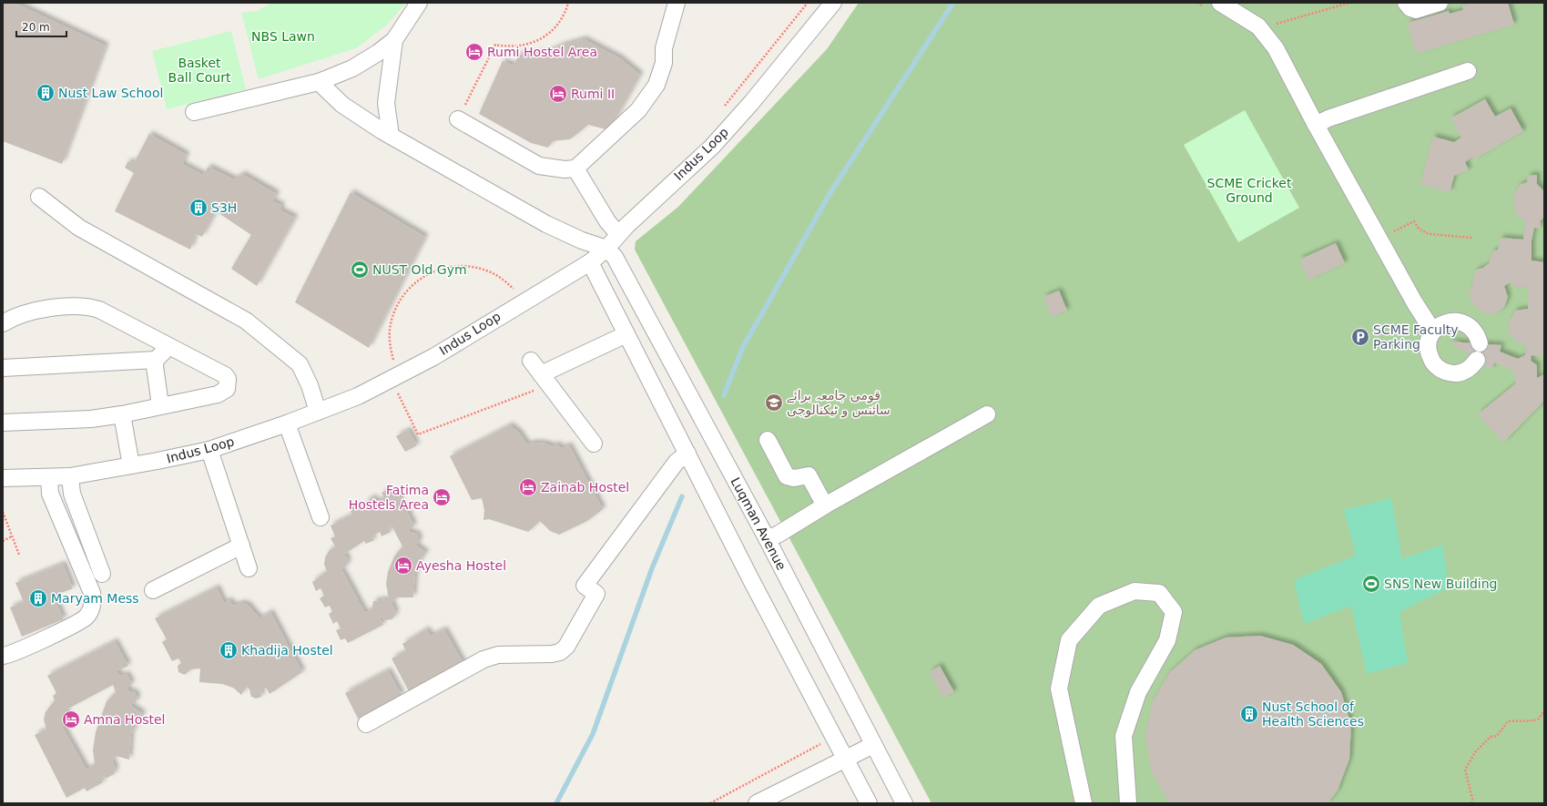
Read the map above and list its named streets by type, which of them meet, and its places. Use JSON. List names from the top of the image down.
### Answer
{
  "streets": {
    "street": ["Indus Loop", "Luqman Avenue"]
  },
  "crossings": [
    ["Indus Loop", "Luqman Avenue"]
  ],
  "parks": ["NBS Lawn", "Basket Ball Court", "SCME Cricket Ground"],
  "places": {
    "hotel": [
      "Rumi Hostel Area",
      "Rumi II",
      "Zainab Hostel",
      "Fatima Hostels Area",
      "Ayesha Hostel",
      "Amna Hostel"
    ],
    "building": [
      "Nust Law School",
      "S3H",
      "Maryam Mess",
      "Khadija Hostel",
      "Nust School of Health Sciences"
    ],
    "sports": ["NUST Old Gym", "SNS New Building"],
    "parking": ["SCME Faculty Parking"],
    "school or university": ["قومی جامعہ برائے سائنس و ٹیکنالوجی"]
  },
  "scale_bar": "20 m"
}
